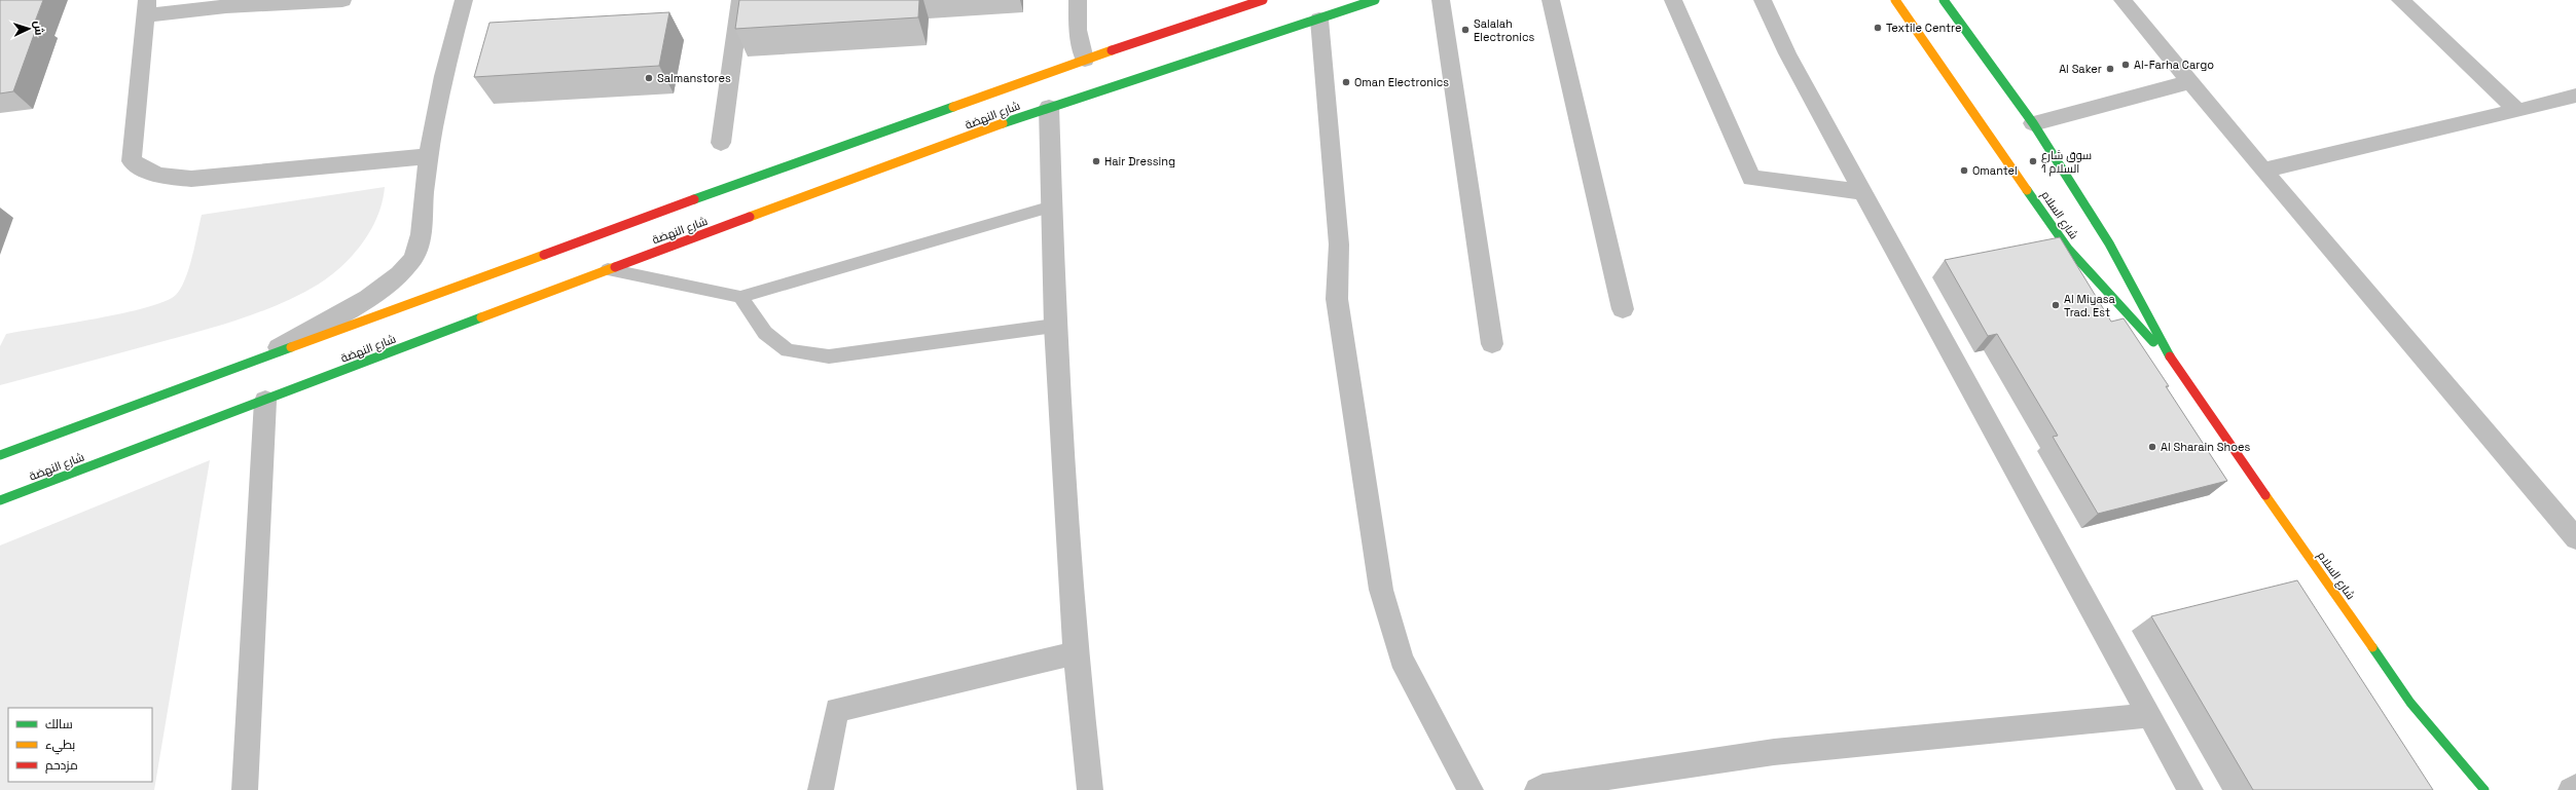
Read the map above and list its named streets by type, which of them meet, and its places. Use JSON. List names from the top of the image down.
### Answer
{
  "streets": {
    "main road": ["شارع النهضة", "شارع السلام"]
  },
  "places": [
    "Textile Centre",
    "Salalah Electronics",
    "Al-Farha Cargo",
    "Al Saker",
    "Salmanstores",
    "Oman Electronics",
    "Hair Dressing",
    "سوق شارع السلام 1",
    "Omantel",
    "Al Miyasa Trad. Est",
    "Al Sharain Shoes"
  ],
  "legend": ["سالك", "بطيء", "مزدحم"],
  "north": "right"
}
